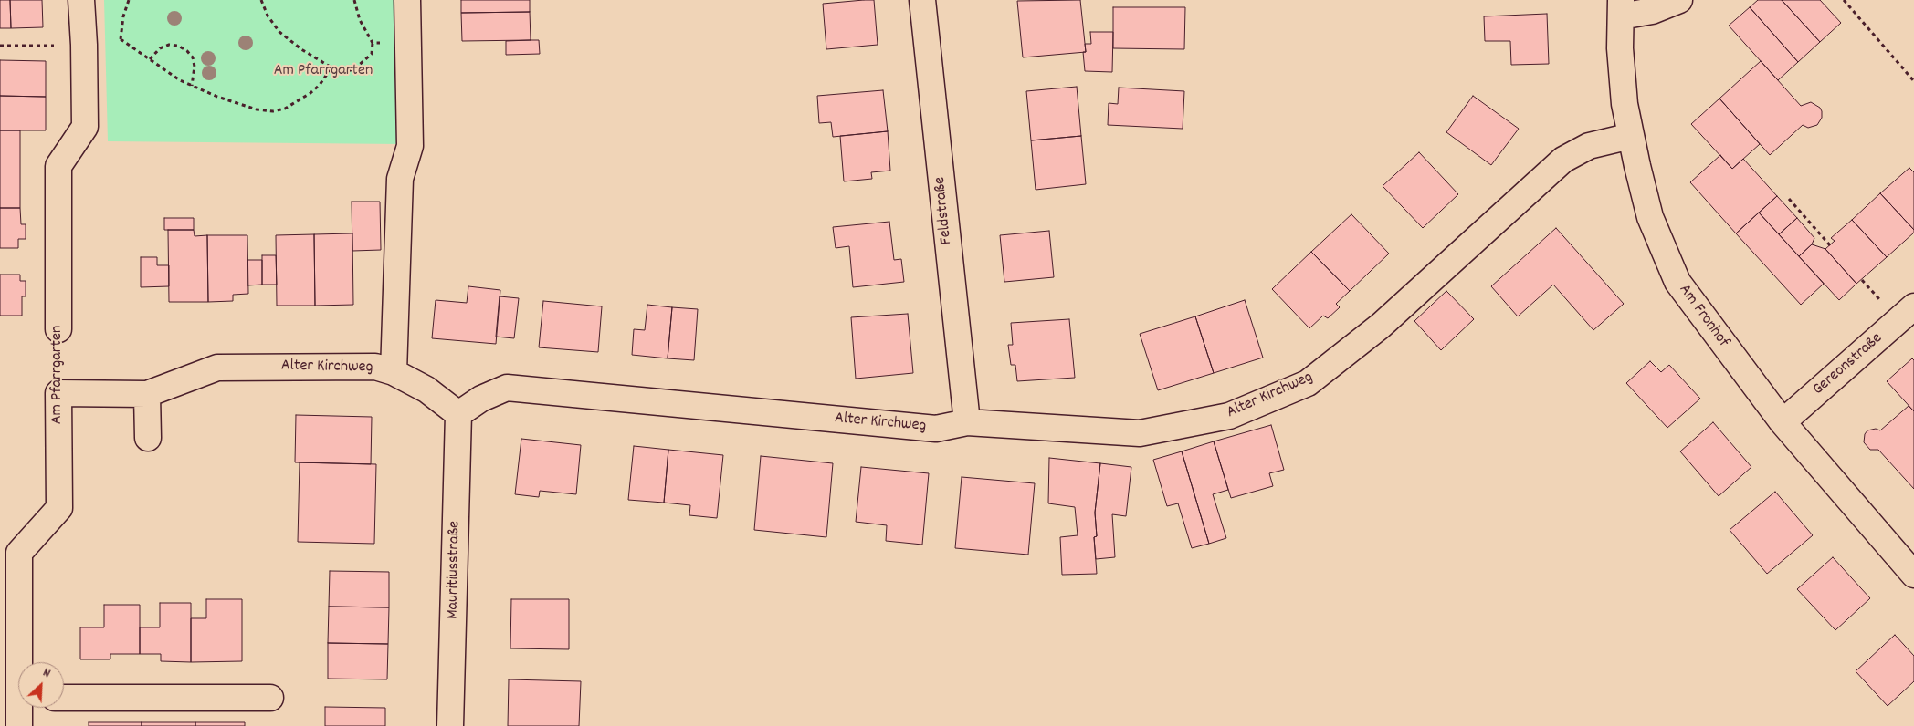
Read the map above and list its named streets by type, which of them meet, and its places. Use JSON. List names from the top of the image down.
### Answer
{
  "streets": {
    "street": [
      "Feldstraße",
      "Am Fronhof",
      "Gereonstraße",
      "Alter Kirchweg",
      "Am Pfarrgarten",
      "Mauritiusstraße"
    ]
  },
  "crossings": [
    ["Feldstraße", "Alter Kirchweg"],
    ["Am Fronhof", "Gereonstraße"],
    ["Am Fronhof", "Alter Kirchweg"],
    ["Alter Kirchweg", "Am Pfarrgarten"],
    ["Alter Kirchweg", "Mauritiusstraße"]
  ],
  "parks": ["Am Pfarrgarten"],
  "north": "top right"
}
